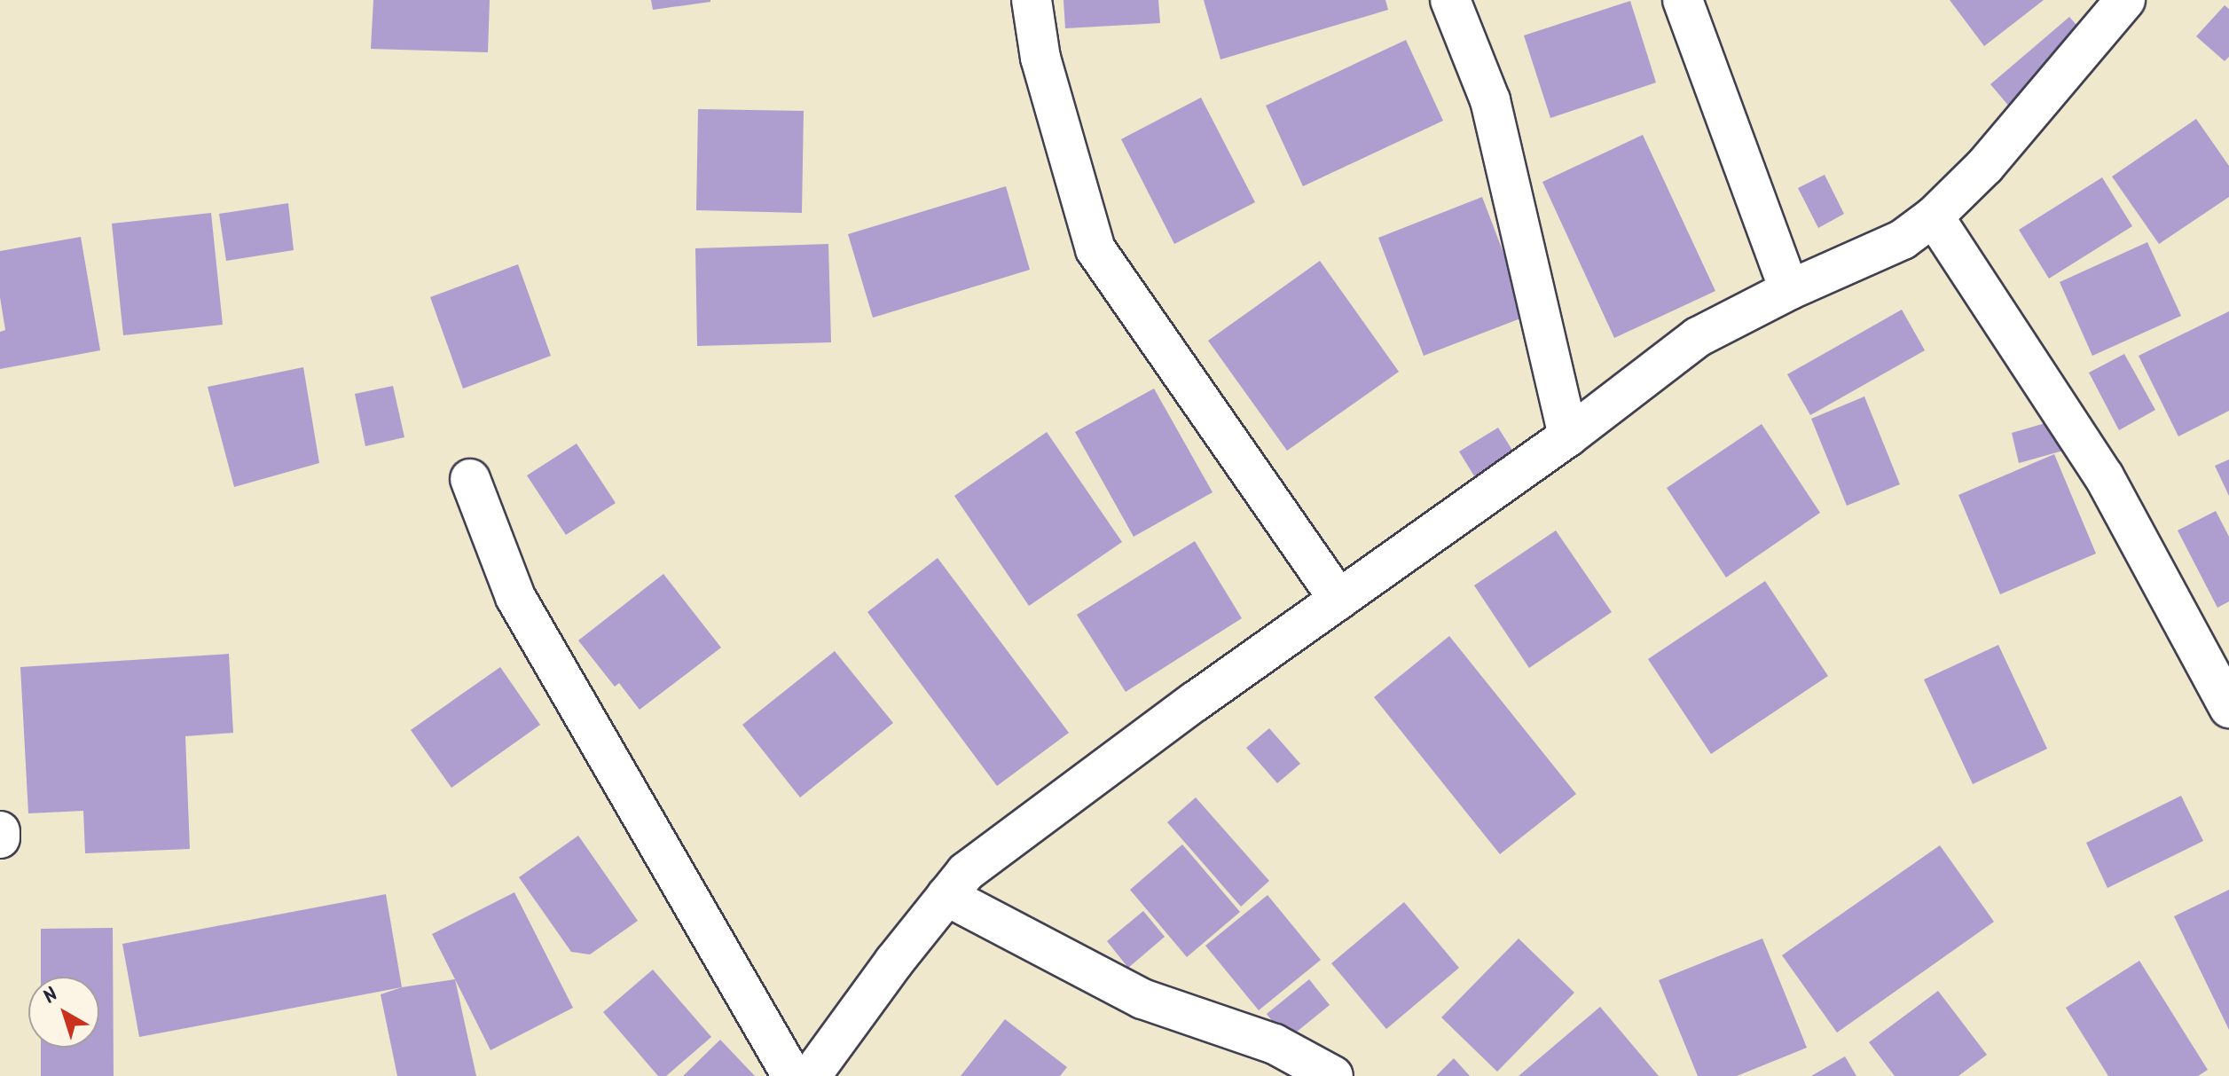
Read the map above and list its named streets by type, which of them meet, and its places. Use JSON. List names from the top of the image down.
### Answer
{
  "north": "top left"
}
